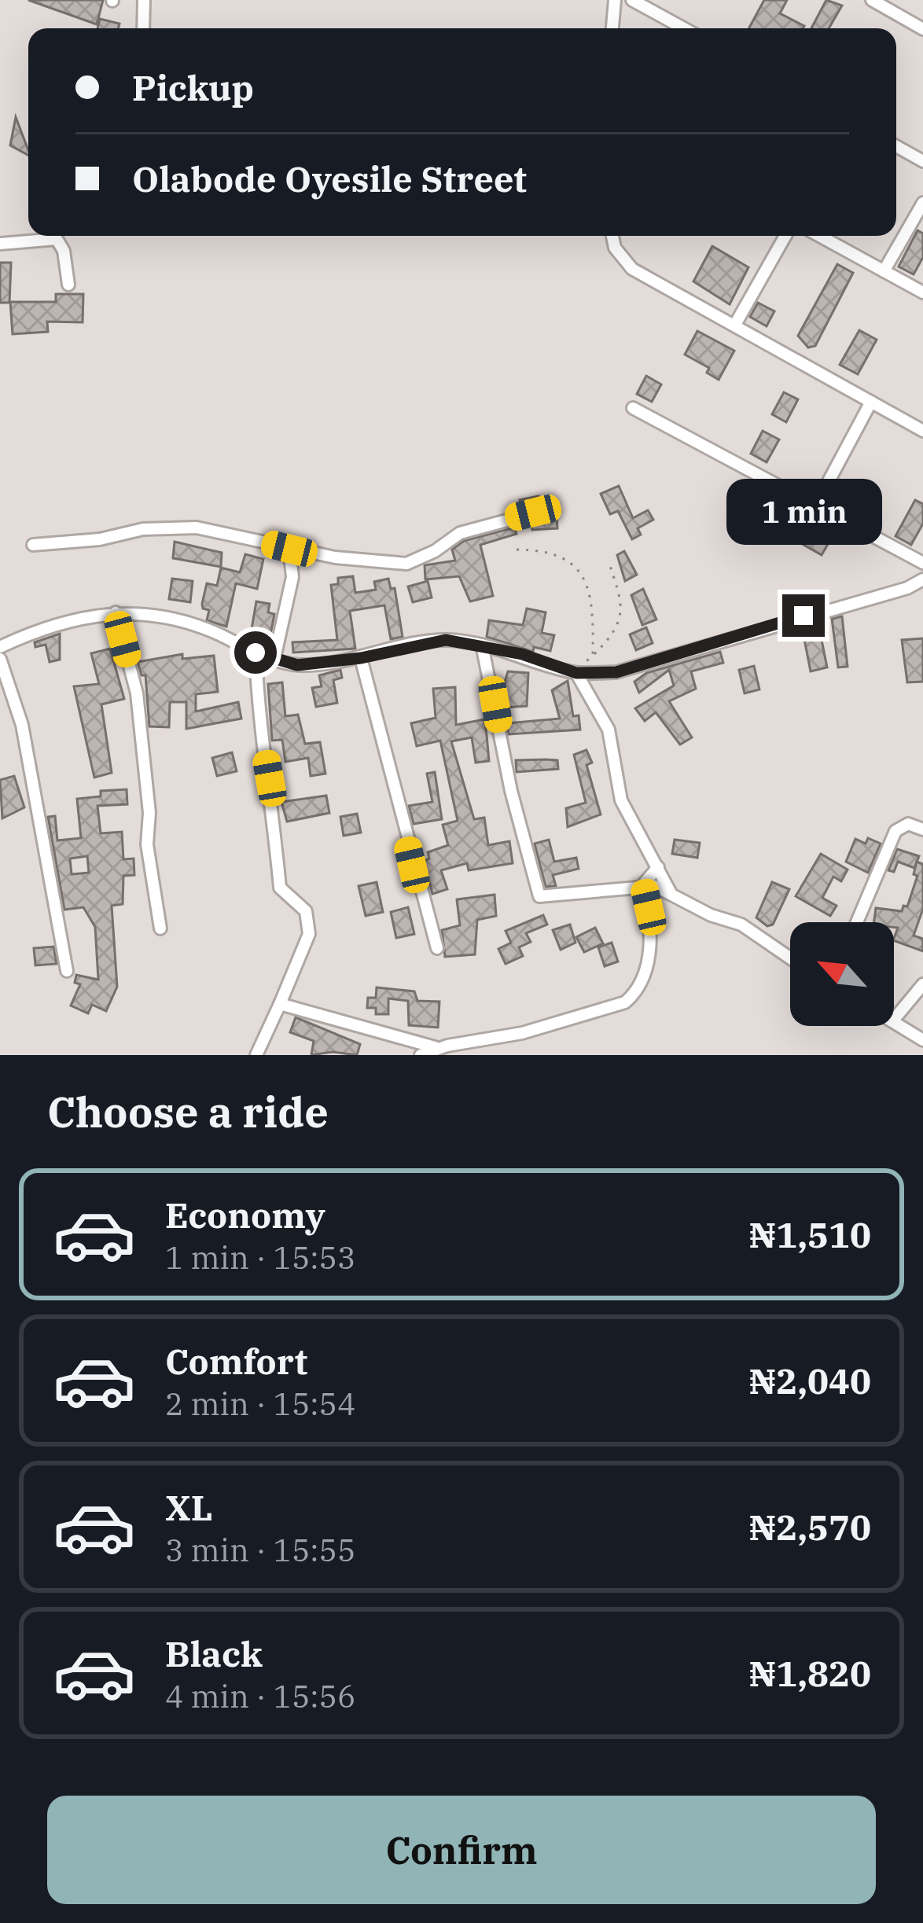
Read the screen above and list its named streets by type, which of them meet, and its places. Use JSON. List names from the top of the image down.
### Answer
{
  "north": "top left",
  "page": {
    "banner": ["Pickup", "Olabode Oyesile Street"],
    "bubble": "1 min",
    "heading": "Choose a ride",
    "list": [
      {
        "name": "Economy",
        "note": "1 min · 15:53",
        "value": "₦1,510"
      },
      {
        "name": "Comfort",
        "note": "2 min · 15:54",
        "value": "₦2,040"
      },
      {
        "name": "XL",
        "note": "3 min · 15:55",
        "value": "₦2,570"
      },
      {
        "name": "Black",
        "note": "4 min · 15:56",
        "value": "₦1,820"
      }
    ],
    "buttons": "Confirm"
  }
}
